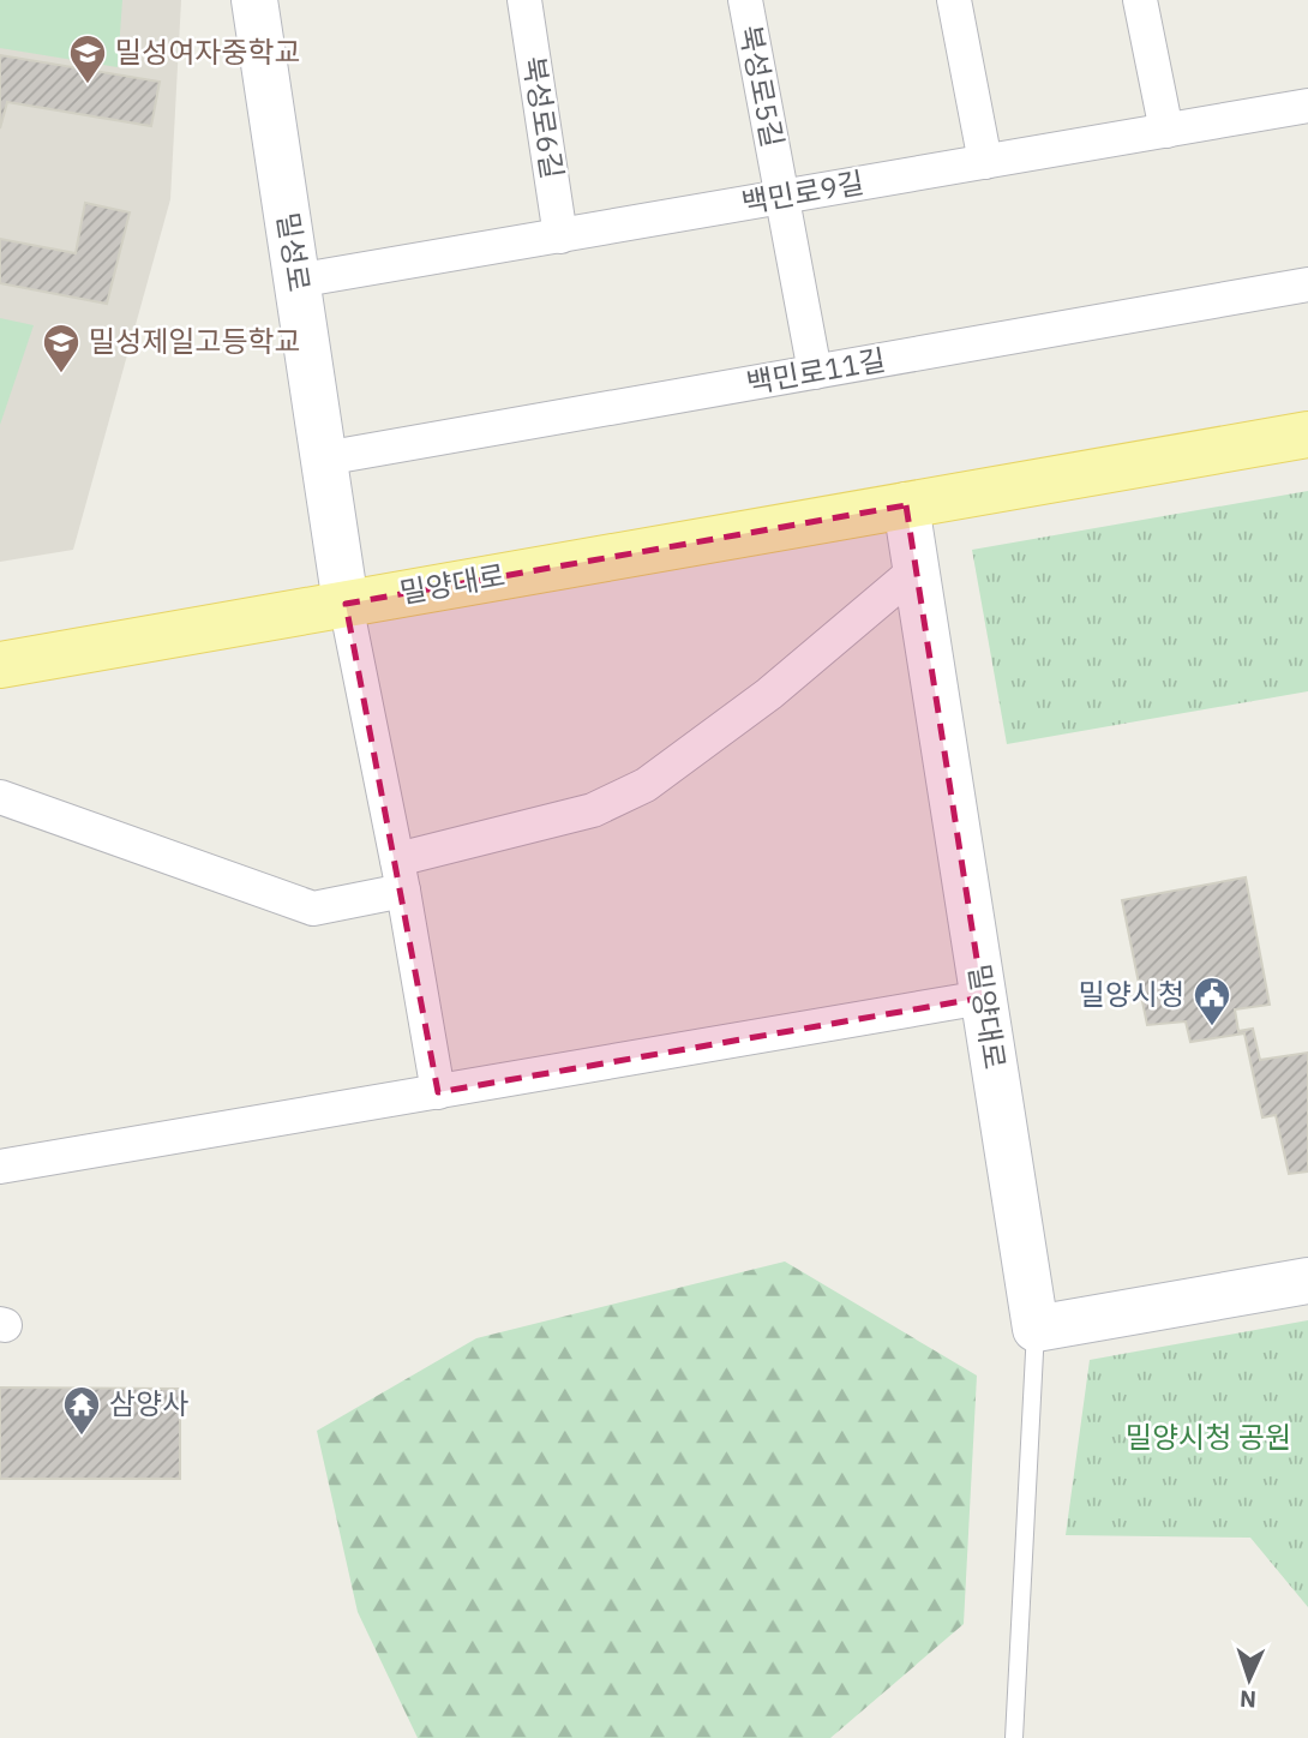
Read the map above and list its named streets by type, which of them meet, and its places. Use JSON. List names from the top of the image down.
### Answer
{
  "streets": {
    "main road": ["밀양대로"],
    "street": [
      "북성로5길",
      "북성로6길",
      "백민로9길",
      "밀성로",
      "백민로11길"
    ]
  },
  "crossings": [
    ["북성로5길", "백민로9길"],
    ["북성로5길", "백민로11길"],
    ["북성로6길", "백민로9길"],
    ["백민로9길", "밀성로"],
    ["밀성로", "백민로11길"],
    ["밀성로", "밀양대로"]
  ],
  "parks": ["밀양시청 공원"],
  "places": {
    "school or university": ["밀성여자중학교", "밀성제일고등학교"],
    "public building": ["밀양시청"],
    "temple": ["삼양사"]
  },
  "north": "bottom"
}
